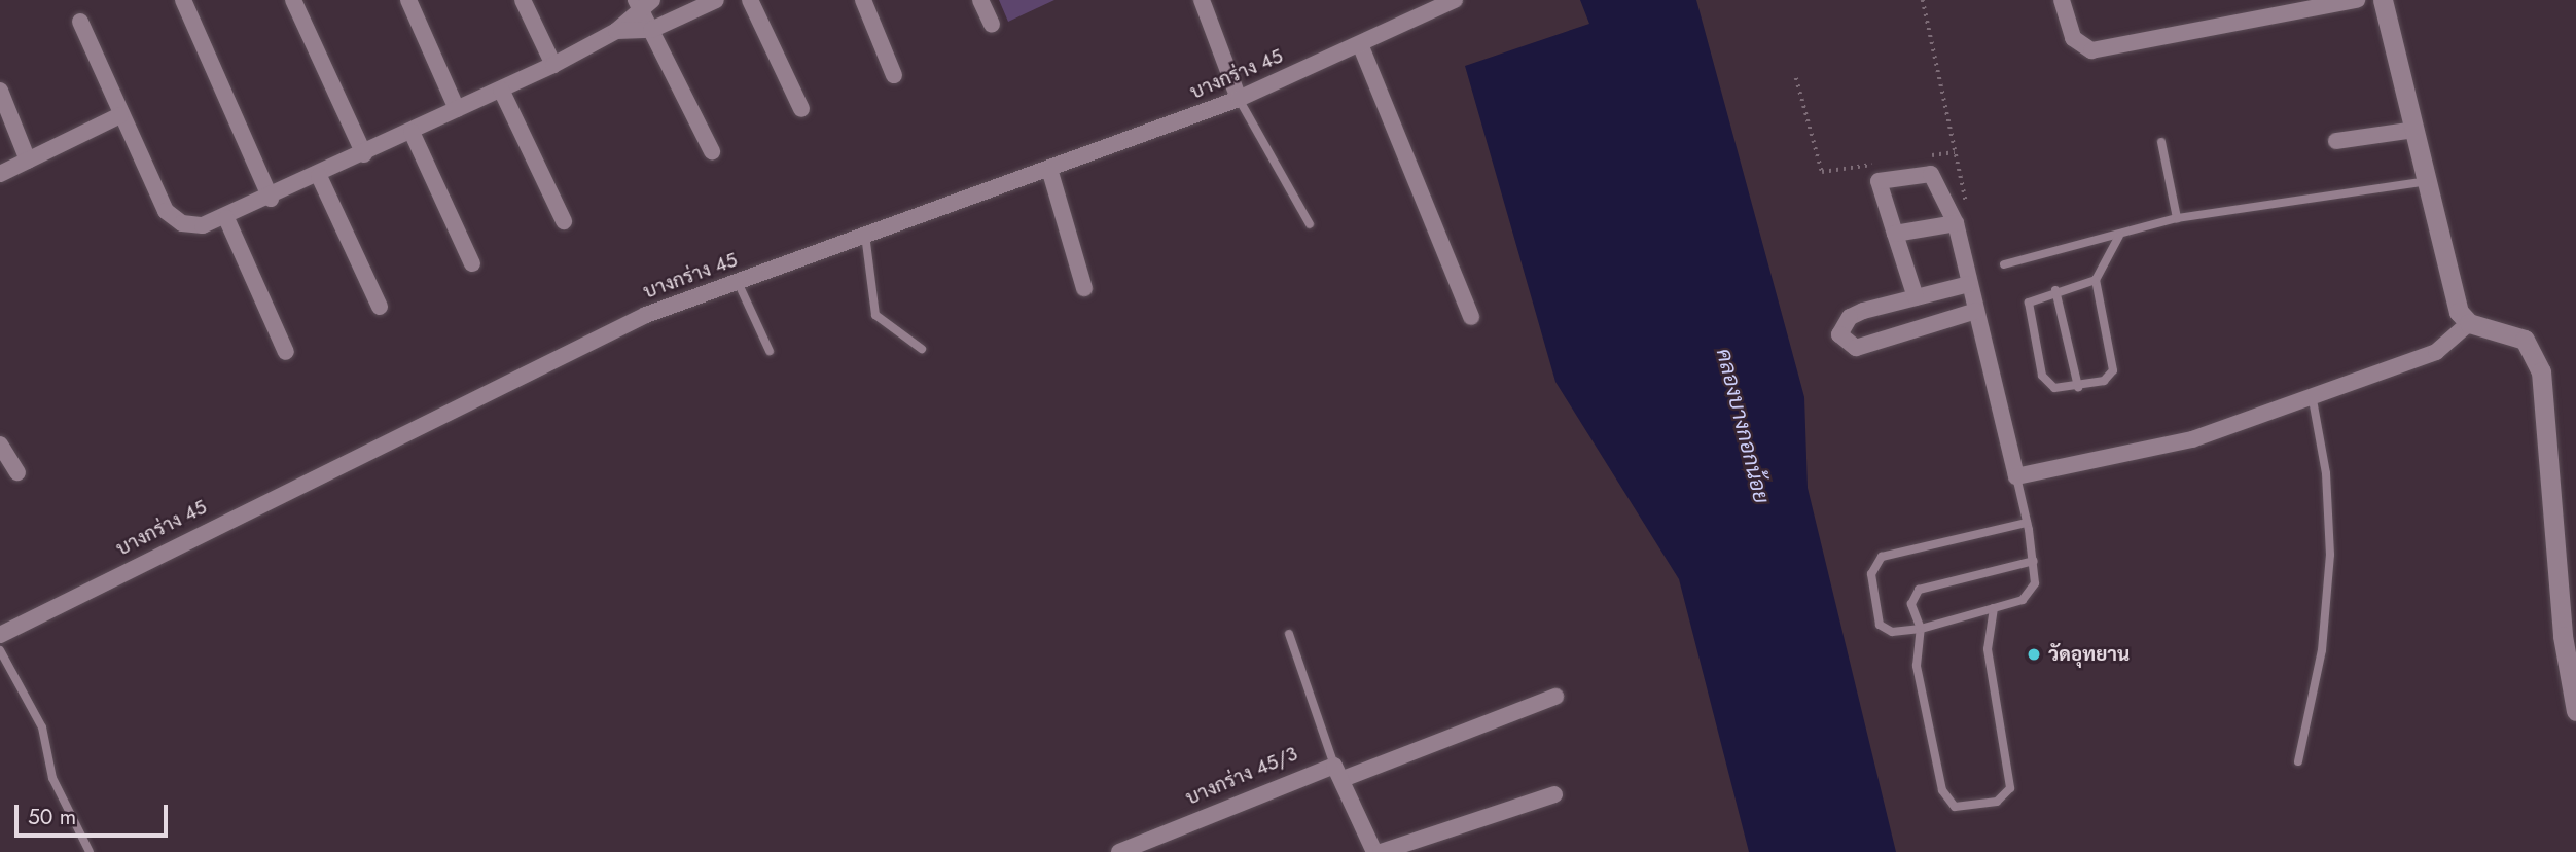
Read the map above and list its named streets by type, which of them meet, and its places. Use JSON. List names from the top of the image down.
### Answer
{
  "streets": {
    "street": ["บางกร่าง 45", "บางกร่าง 45/3"]
  },
  "water": ["คลองบางกอกน้อย"],
  "places": ["วัดอุทยาน"],
  "scale_bar": "50 m"
}
